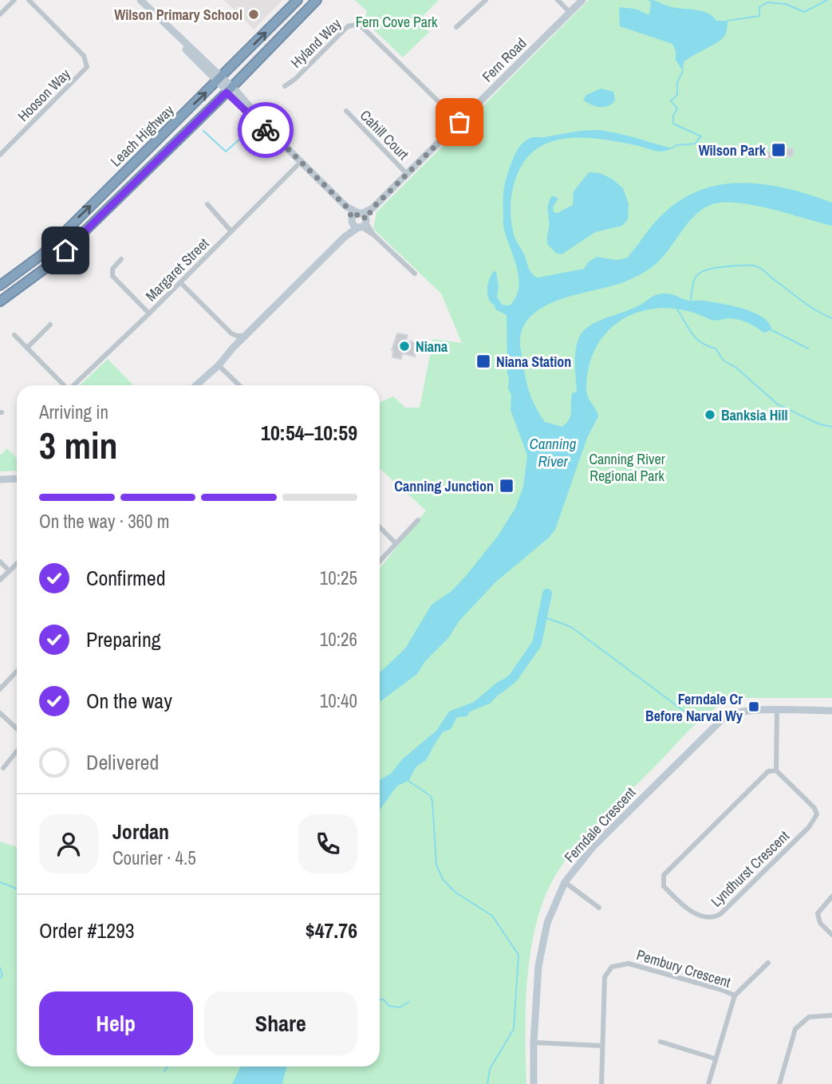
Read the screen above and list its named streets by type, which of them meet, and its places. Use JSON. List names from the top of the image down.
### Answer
{
  "streets": {
    "highway": ["Leach Highway"],
    "street": [
      "Hyland Way",
      "Fern Road",
      "Hooson Way",
      "Cahill Court",
      "Margaret Street",
      "Ferndale Crescent",
      "Lyndhurst Crescent",
      "Pembury Crescent"
    ]
  },
  "crossings": [
    ["Hyland Way", "Fern Road"],
    ["Fern Road", "Cahill Court"]
  ],
  "water": ["Canning River"],
  "parks": ["Fern Cove Park", "Canning River Regional Park"],
  "places": {
    "other": ["Wilson Primary School", "Niana", "Banksia Hill"],
    "transit": [
      "Wilson Park",
      "Niana Station",
      "Canning Junction",
      "Ferndale Cr Before Narval Wy"
    ]
  },
  "page": {
    "heading": ["3 min", "Arriving in", "10:54–10:59"],
    "panel": [
      "Jordan",
      "Courier · 4.5",
      "Order #1293",
      "$47.76"
    ],
    "bar": "On the way · 360 m",
    "list": [
      ["Confirmed", "10:25"],
      ["Preparing", "10:26"],
      ["On the way", "10:40"],
      "Delivered"
    ],
    "buttons": ["Help", "Share"]
  }
}
